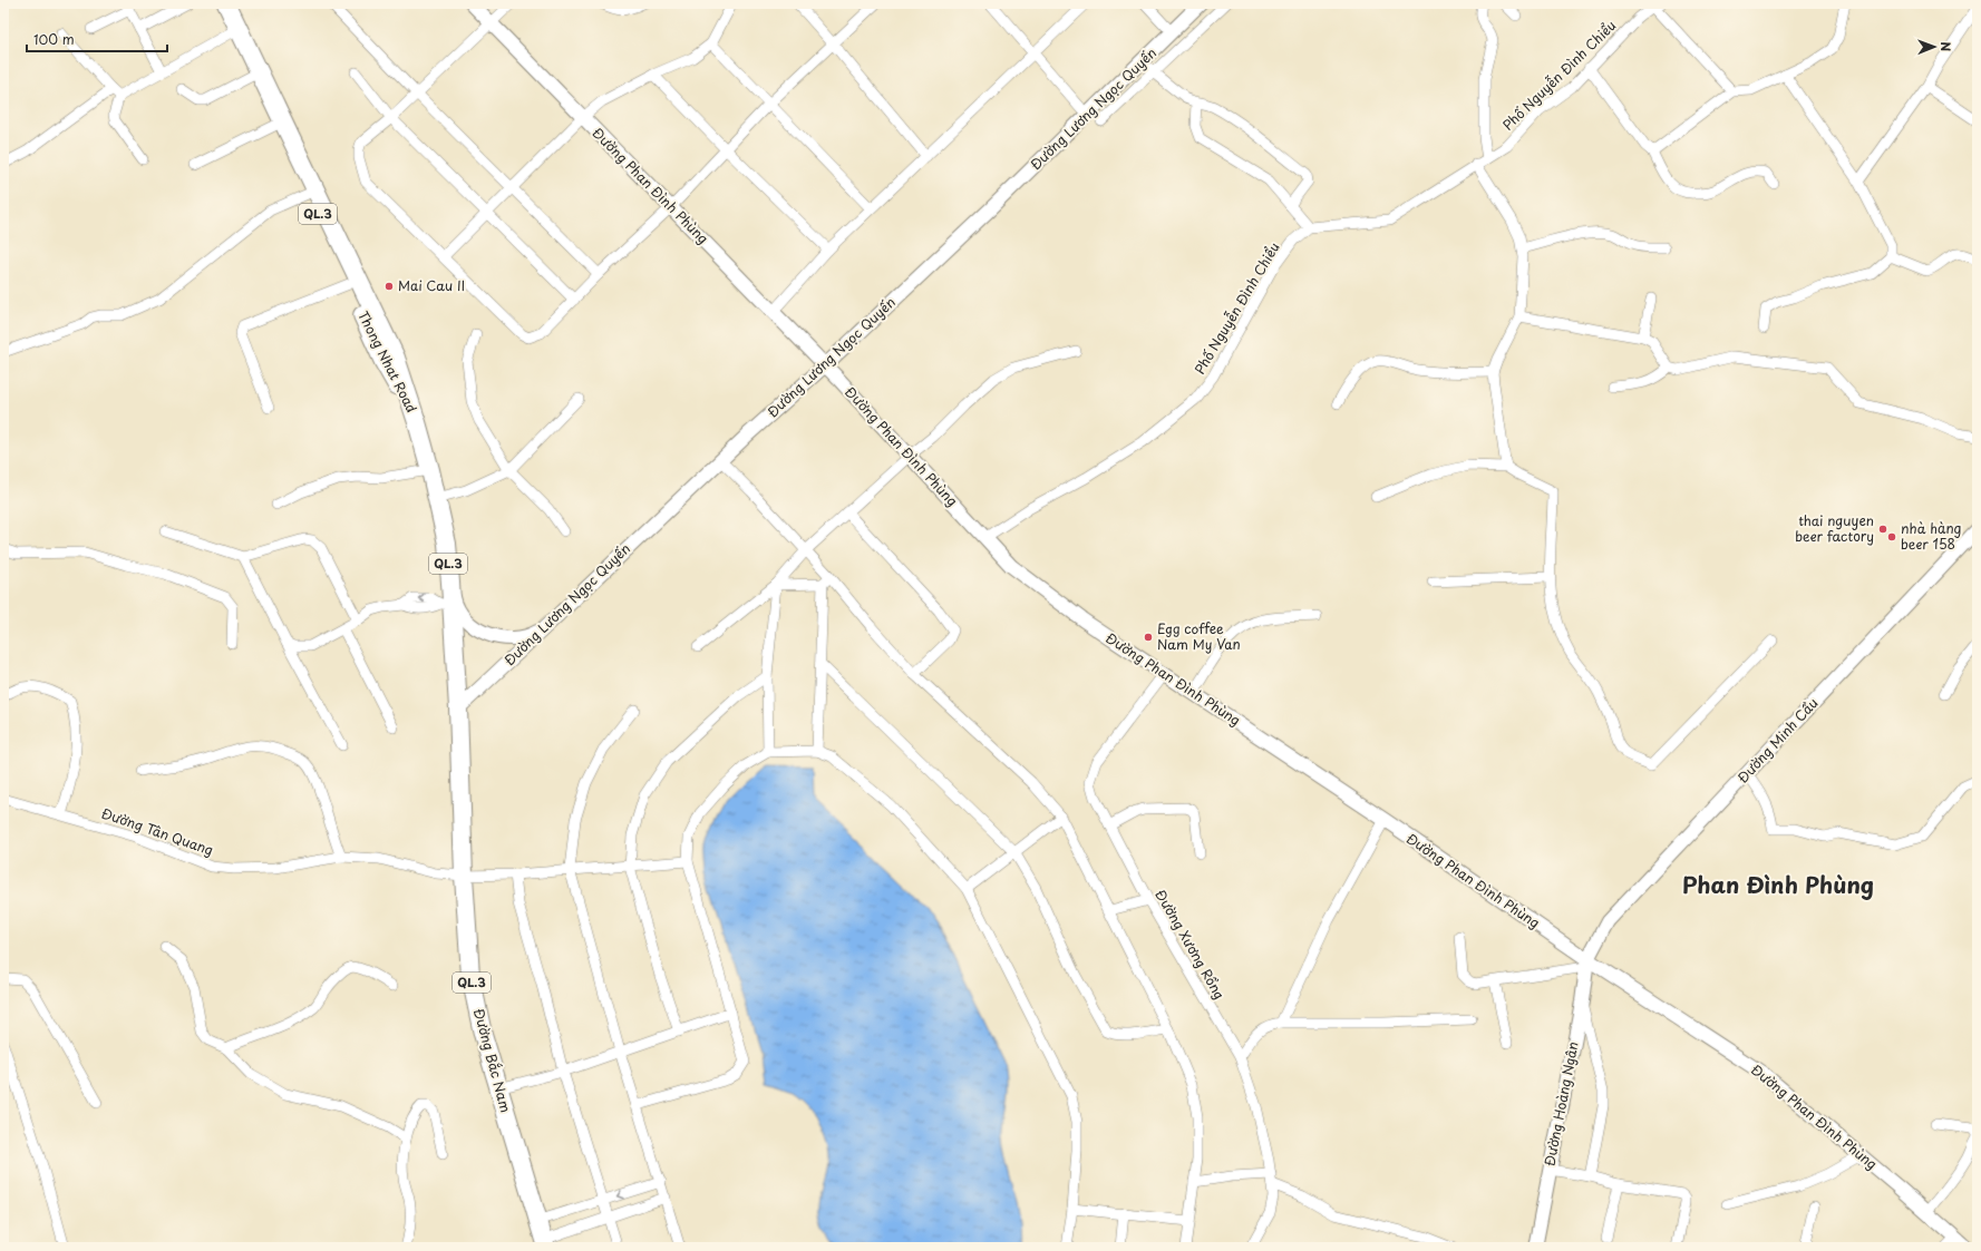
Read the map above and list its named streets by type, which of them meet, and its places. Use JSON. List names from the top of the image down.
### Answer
{
  "streets": {
    "highway": ["QL.3", "Thong Nhat Road", "Đường Bắc Nam"],
    "street": [
      "Phố Nguyễn Đình Chiểu",
      "Đường Lương Ngọc Quyến",
      "Đường Phan Đình Phùng",
      "Đường Minh Cầu",
      "Đường Tân Quang",
      "Đường Xương Rồng",
      "Đường Hoàng Ngân"
    ]
  },
  "crossings": [
    ["Phố Nguyễn Đình Chiểu", "Đường Phan Đình Phùng"],
    ["Đường Lương Ngọc Quyến", "Đường Phan Đình Phùng"],
    ["Đường Lương Ngọc Quyến", "QL.3"],
    ["Đường Lương Ngọc Quyến", "Đường Bắc Nam"],
    ["Đường Phan Đình Phùng", "Đường Minh Cầu"],
    ["Đường Phan Đình Phùng", "Đường Xương Rồng"],
    ["Đường Phan Đình Phùng", "Đường Hoàng Ngân"],
    ["QL.3", "Thong Nhat Road"],
    ["QL.3", "Đường Bắc Nam"],
    ["Đường Minh Cầu", "Đường Hoàng Ngân"],
    ["Đường Tân Quang", "Đường Bắc Nam"]
  ],
  "districts": ["Phan Đình Phùng"],
  "places": [
    "Mai Cau II",
    "thai nguyen beer factory",
    "nhà hàng beer 158",
    "Egg coffee Nam My Van"
  ],
  "scale_bar": "100 m",
  "north": "right"
}
